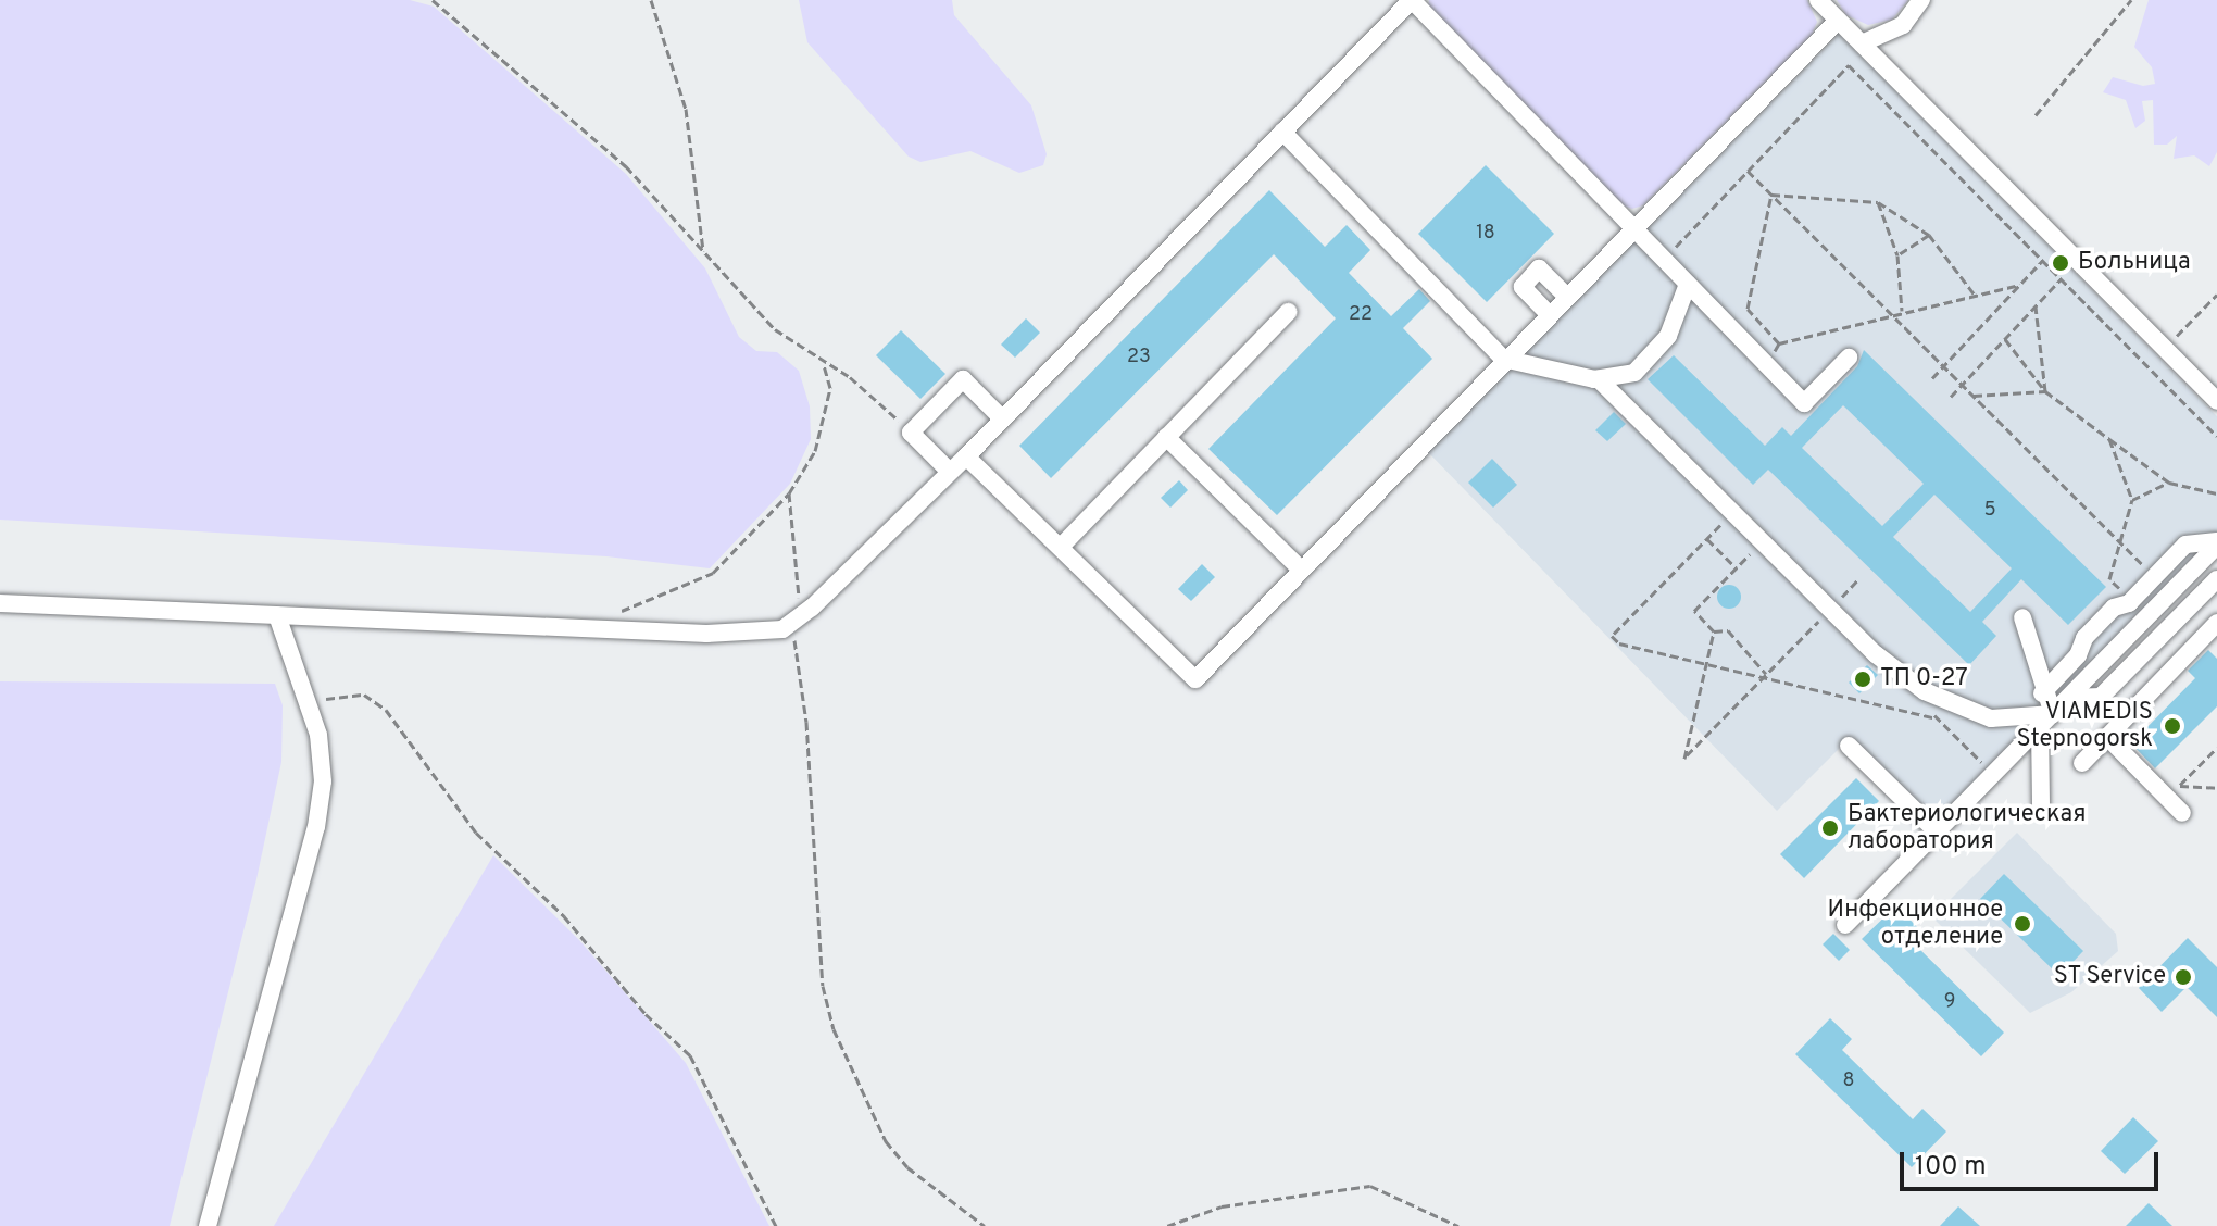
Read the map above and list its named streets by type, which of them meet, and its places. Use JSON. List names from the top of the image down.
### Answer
{
  "places": [
    "Больница",
    "ТП 0-27",
    "VIAMEDIS Stepnogorsk",
    "Бактериологическая лаборатория",
    "Инфекционное отделение",
    "ST Service"
  ],
  "house_numbers": [
    "18",
    "22",
    "23",
    "5",
    "9",
    "8"
  ],
  "scale_bar": "100 m"
}
